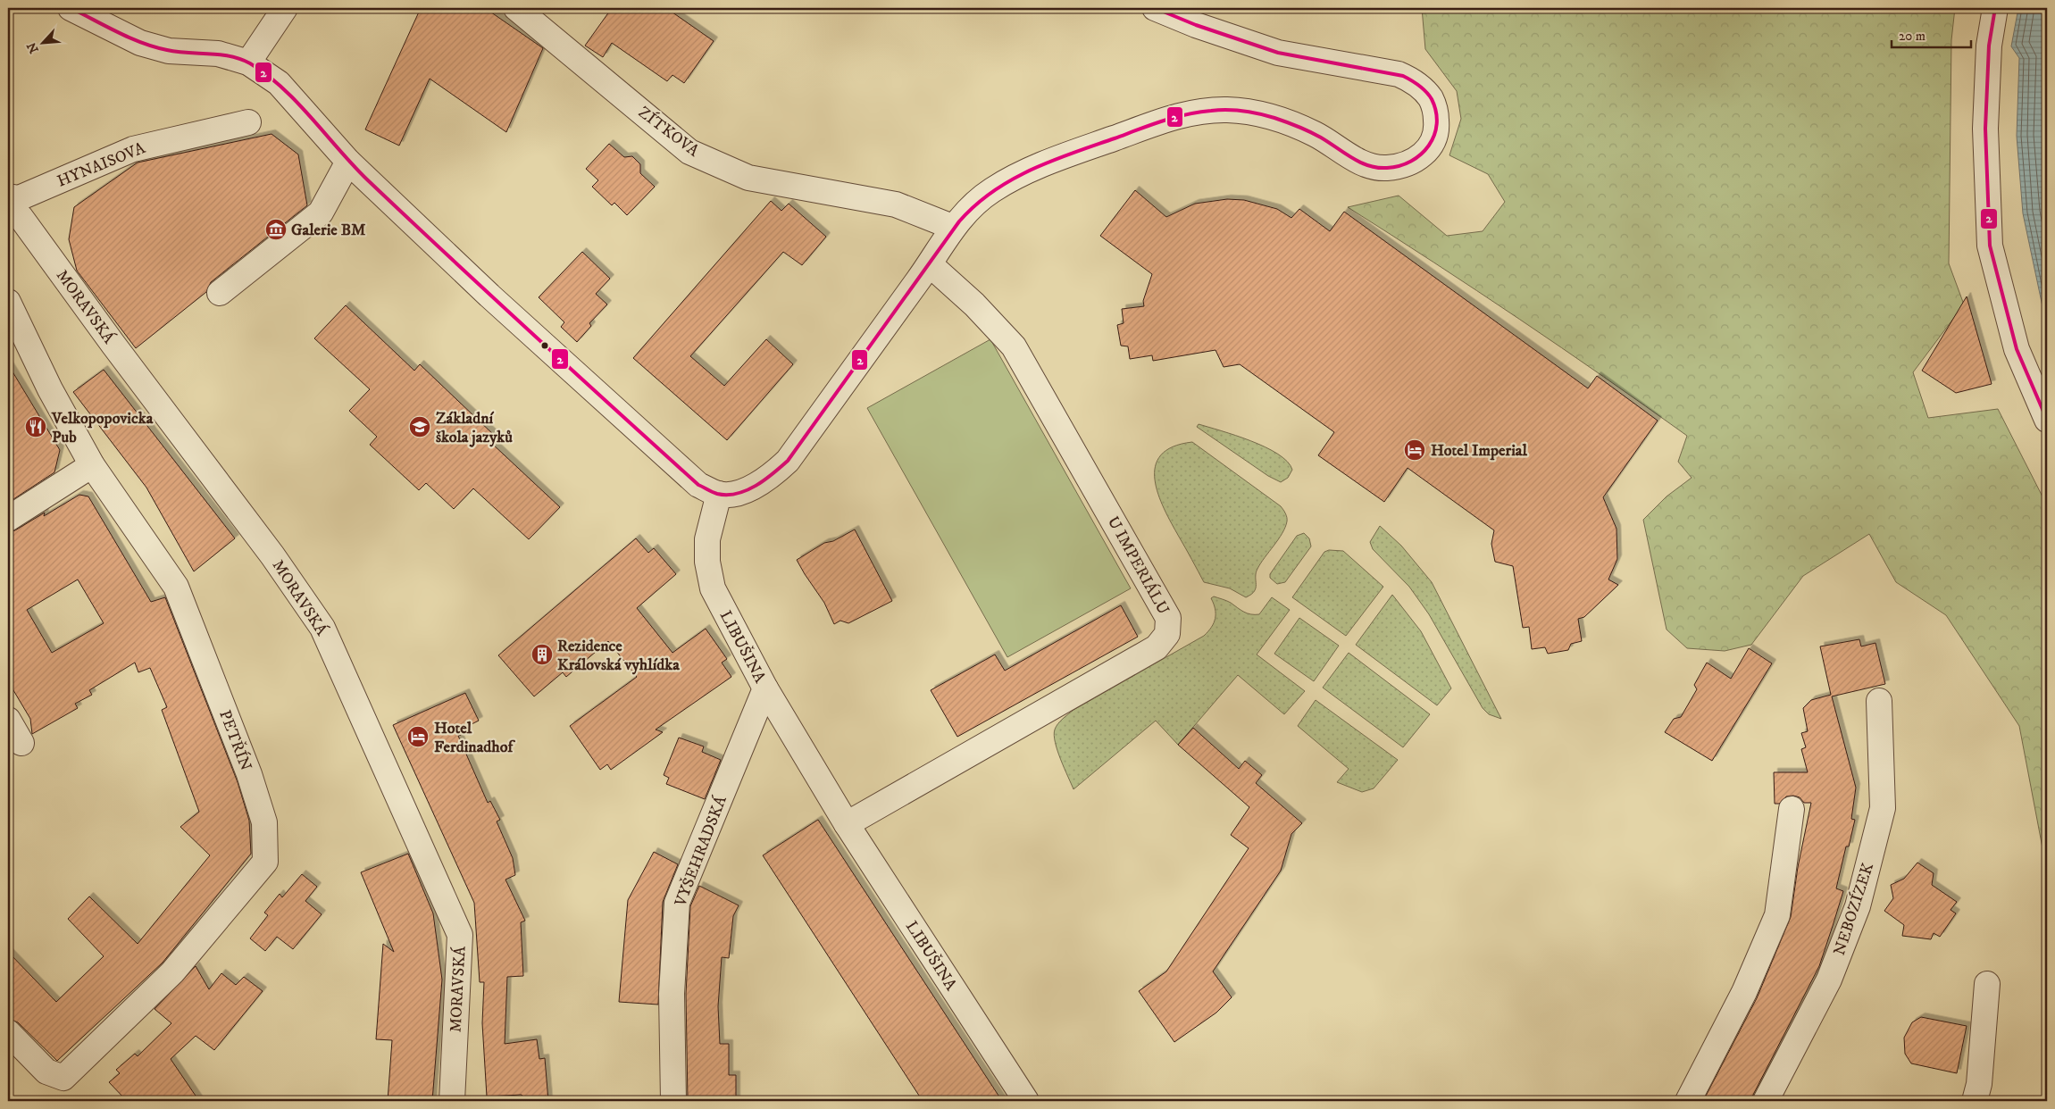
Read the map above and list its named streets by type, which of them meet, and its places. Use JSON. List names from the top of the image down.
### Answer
{
  "streets": {
    "street": [
      "ZÍTKOVA",
      "HYNAISOVA",
      "MORAVSKÁ",
      "U IMPERIÁLU",
      "LIBUŠINA",
      "PETŘÍN",
      "VYŠEHRADSKÁ",
      "NEBOZÍZEK"
    ]
  },
  "crossings": [
    ["U IMPERIÁLU", "LIBUŠINA"],
    ["LIBUŠINA", "VYŠEHRADSKÁ"]
  ],
  "places": {
    "museum": ["Galerie BM"],
    "restaurant": ["Velkopopovicka Pub"],
    "school or university": ["Základní škola jazyků"],
    "hotel": ["Hotel Imperial", "Hotel Ferdinadhof"],
    "building": ["Rezidence Královská vyhlídka"]
  },
  "lines": ["transit line 2"],
  "scale_bar": "20 m",
  "north": "bottom left"
}
